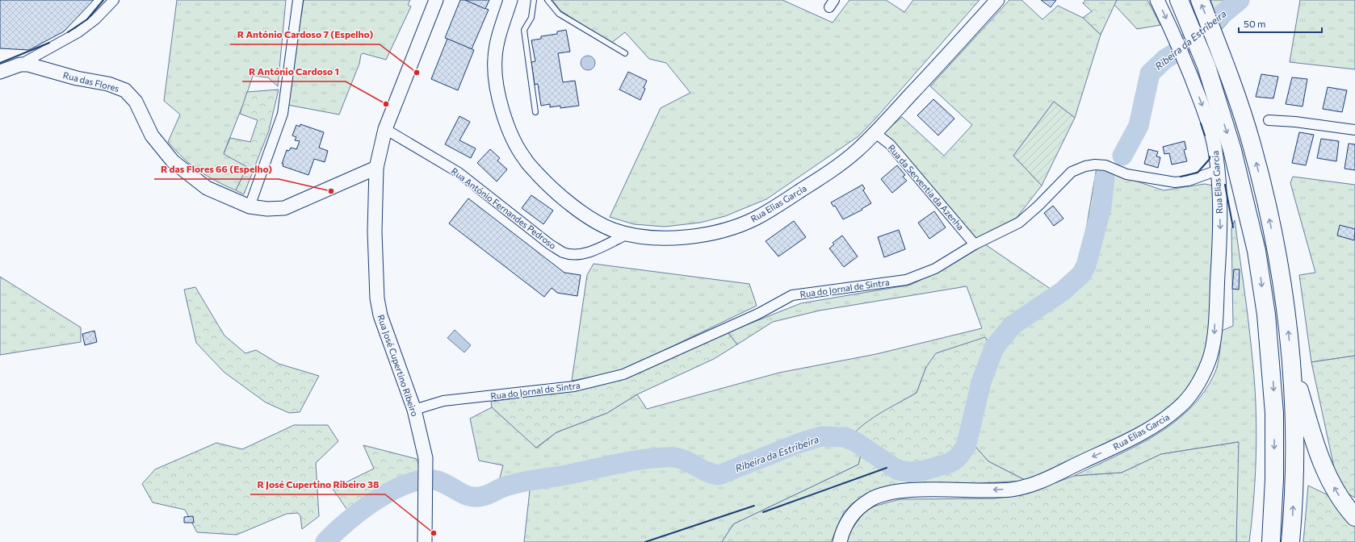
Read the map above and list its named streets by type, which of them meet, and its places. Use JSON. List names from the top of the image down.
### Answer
{
  "streets": {
    "street": [
      "Rua das Flores",
      "Rua Elias Garcia",
      "Rua da Serventia da Azenha",
      "Rua António Fernandes Pedroso",
      "Rua do Jornal de Sintra",
      "Rua José Cupertino Ribeiro"
    ]
  },
  "crossings": [
    ["Rua das Flores", "Rua José Cupertino Ribeiro"],
    ["Rua Elias Garcia", "Rua da Serventia da Azenha"],
    ["Rua Elias Garcia", "Rua António Fernandes Pedroso"],
    ["Rua Elias Garcia", "Rua do Jornal de Sintra"],
    ["Rua da Serventia da Azenha", "Rua do Jornal de Sintra"],
    ["Rua António Fernandes Pedroso", "Rua José Cupertino Ribeiro"],
    ["Rua do Jornal de Sintra", "Rua José Cupertino Ribeiro"]
  ],
  "water": ["Ribeira da Estribeira"],
  "places": [
    "R António Cardoso 7 (Espelho)",
    "R António Cardoso 1",
    "R das Flores 66 (Espelho)",
    "R José Cupertino Ribeiro 38"
  ],
  "scale_bar": "50 m"
}
